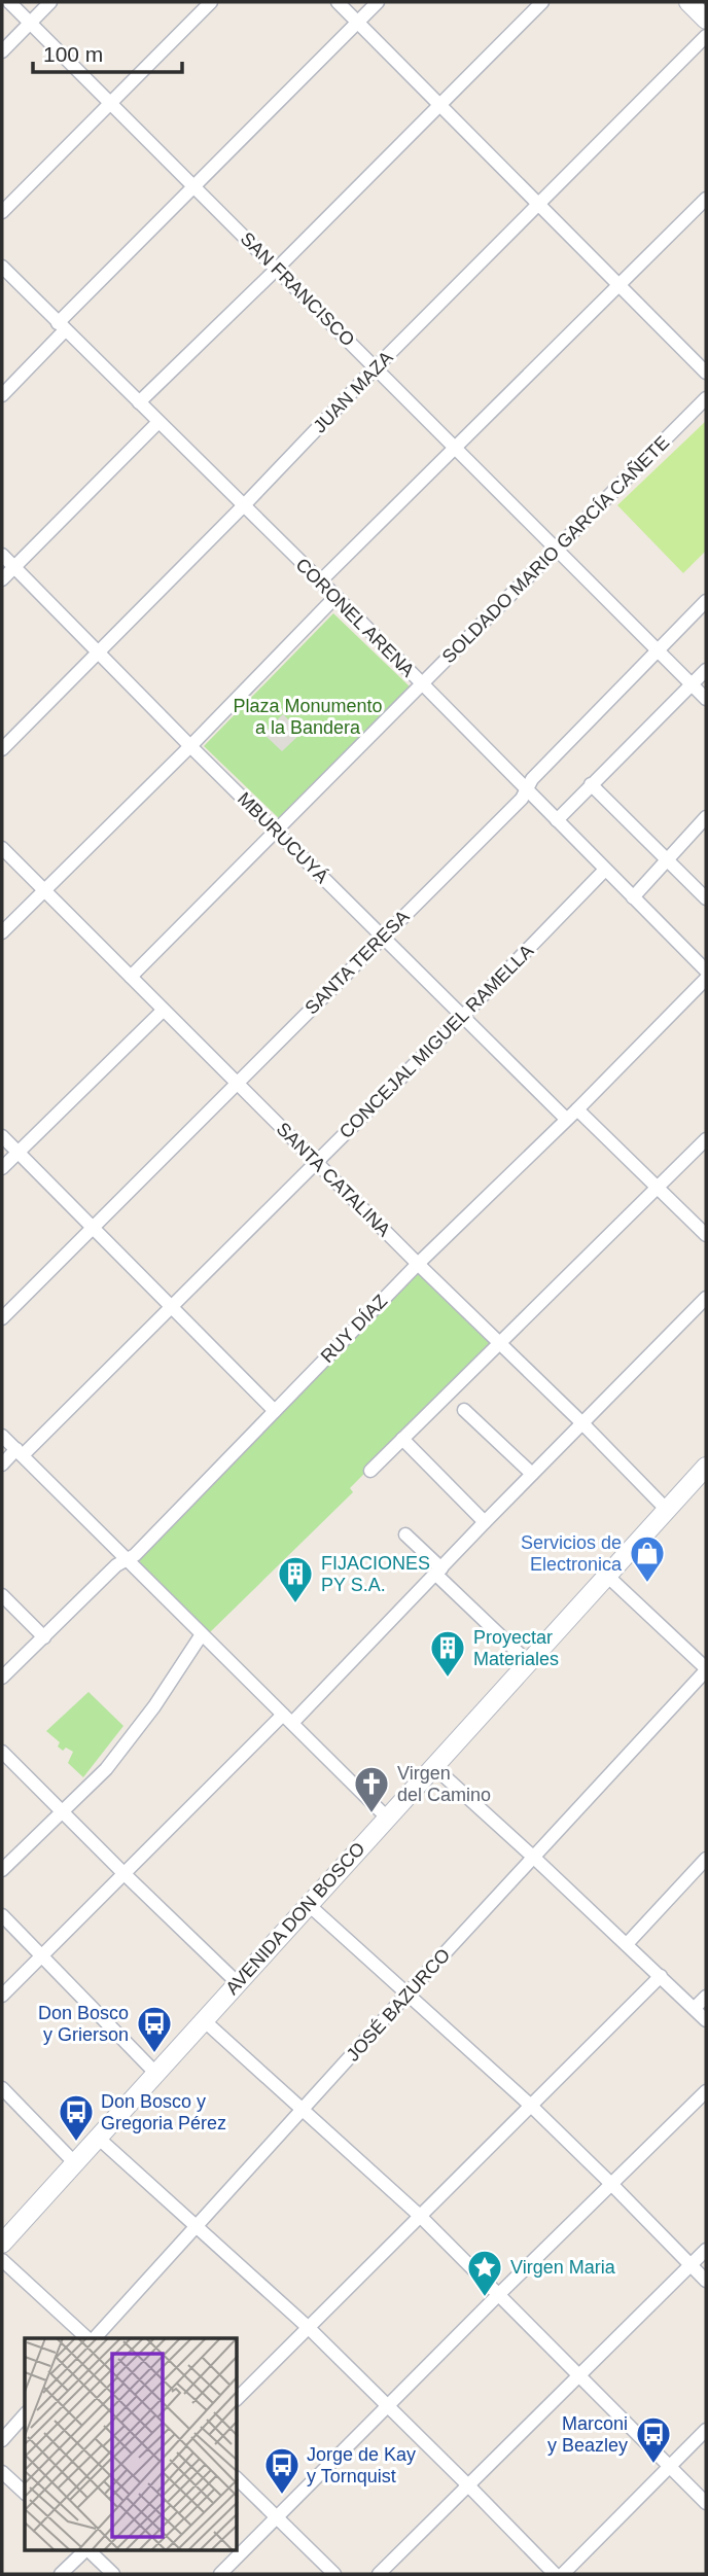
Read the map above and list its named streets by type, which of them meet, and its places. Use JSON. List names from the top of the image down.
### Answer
{
  "streets": {
    "main road": ["AVENIDA DON BOSCO"],
    "street": [
      "SAN FRANCISCO",
      "JUAN MAZA",
      "SOLDADO MARIO GARCÍA CAÑETE",
      "CORONEL ARENA",
      "MBURUCUYÁ",
      "SANTA TERESA",
      "CONCEJAL MIGUEL RAMELLA",
      "SANTA CATALINA",
      "RUY DÍAZ",
      "JOSÉ BAZURCO"
    ]
  },
  "crossings": [
    ["SAN FRANCISCO", "JUAN MAZA"],
    ["SAN FRANCISCO", "SOLDADO MARIO GARCÍA CAÑETE"],
    ["SAN FRANCISCO", "SANTA TERESA"],
    ["JUAN MAZA", "CORONEL ARENA"],
    ["JUAN MAZA", "MBURUCUYÁ"],
    ["SOLDADO MARIO GARCÍA CAÑETE", "CORONEL ARENA"],
    ["SOLDADO MARIO GARCÍA CAÑETE", "MBURUCUYÁ"],
    ["SOLDADO MARIO GARCÍA CAÑETE", "SANTA CATALINA"],
    ["CORONEL ARENA", "SANTA TERESA"],
    ["CORONEL ARENA", "CONCEJAL MIGUEL RAMELLA"],
    ["MBURUCUYÁ", "SANTA TERESA"],
    ["MBURUCUYÁ", "CONCEJAL MIGUEL RAMELLA"],
    ["MBURUCUYÁ", "RUY DÍAZ"],
    ["SANTA TERESA", "SANTA CATALINA"],
    ["CONCEJAL MIGUEL RAMELLA", "SANTA CATALINA"],
    ["SANTA CATALINA", "RUY DÍAZ"],
    ["SANTA CATALINA", "AVENIDA DON BOSCO"]
  ],
  "parks": ["Plaza Monumento a la Bandera"],
  "places": {
    "shop": ["Servicios de Electronica"],
    "building": ["FIJACIONES PY S.A.", "Proyectar Materiales"],
    "church": ["Virgen del Camino"],
    "bus stop": [
      "Don Bosco y Grierson",
      "Don Bosco y Gregoria Pérez",
      "Marconi y Beazley",
      "Jorge de Kay y Tornquist"
    ],
    "place": ["Virgen Maria"]
  },
  "scale_bar": "100 m"
}
